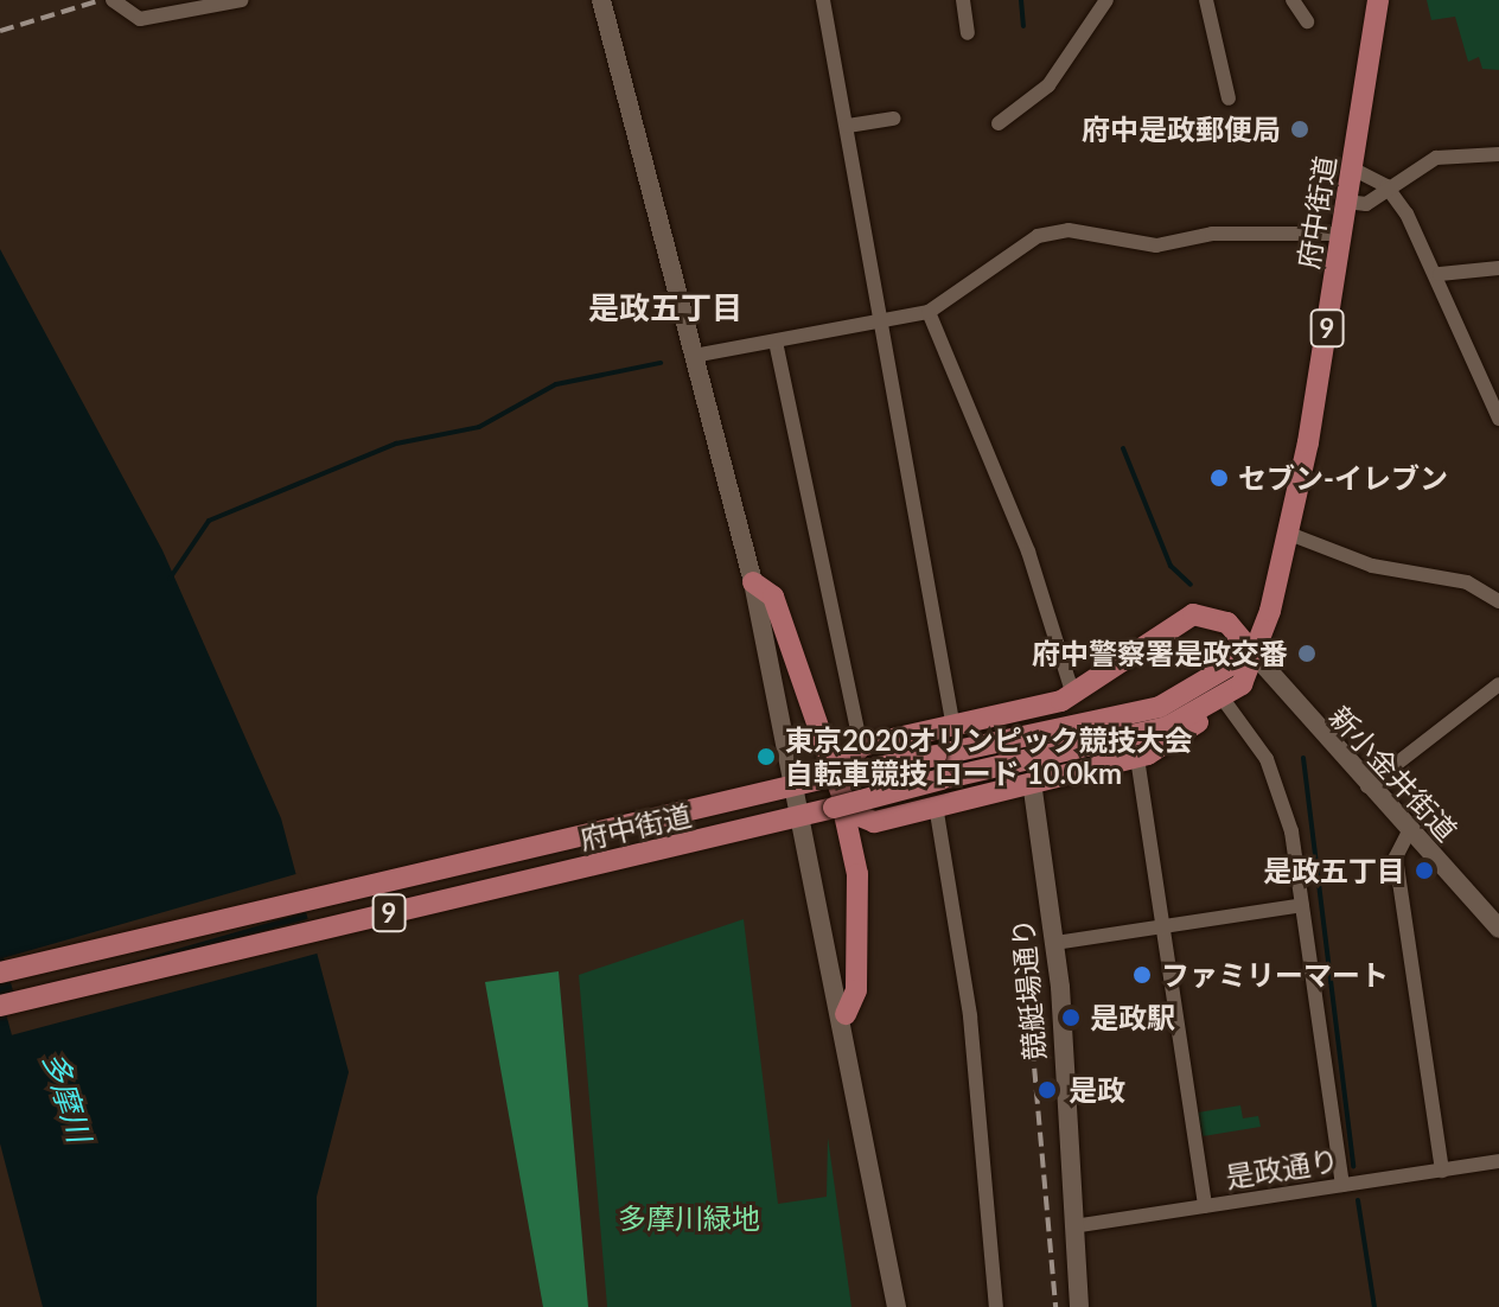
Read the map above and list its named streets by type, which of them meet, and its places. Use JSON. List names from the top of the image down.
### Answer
{
  "streets": {
    "main road": ["府中街道", "9"],
    "street": ["新小金井街道", "競艇場通り", "是政通り"]
  },
  "crossings": [
    ["府中街道", "新小金井街道"],
    ["競艇場通り", "是政通り"]
  ],
  "districts": ["是政五丁目"],
  "water": ["多摩川"],
  "parks": ["多摩川緑地"],
  "places": [
    "府中是政郵便局",
    "セブン-イレブン",
    "府中警察署是政交番",
    "東京2020オリンピック競技大会 自転車競技 ロード 10.0km",
    "是政五丁目",
    "ファミリーマート",
    "是政駅",
    "是政"
  ]
}
